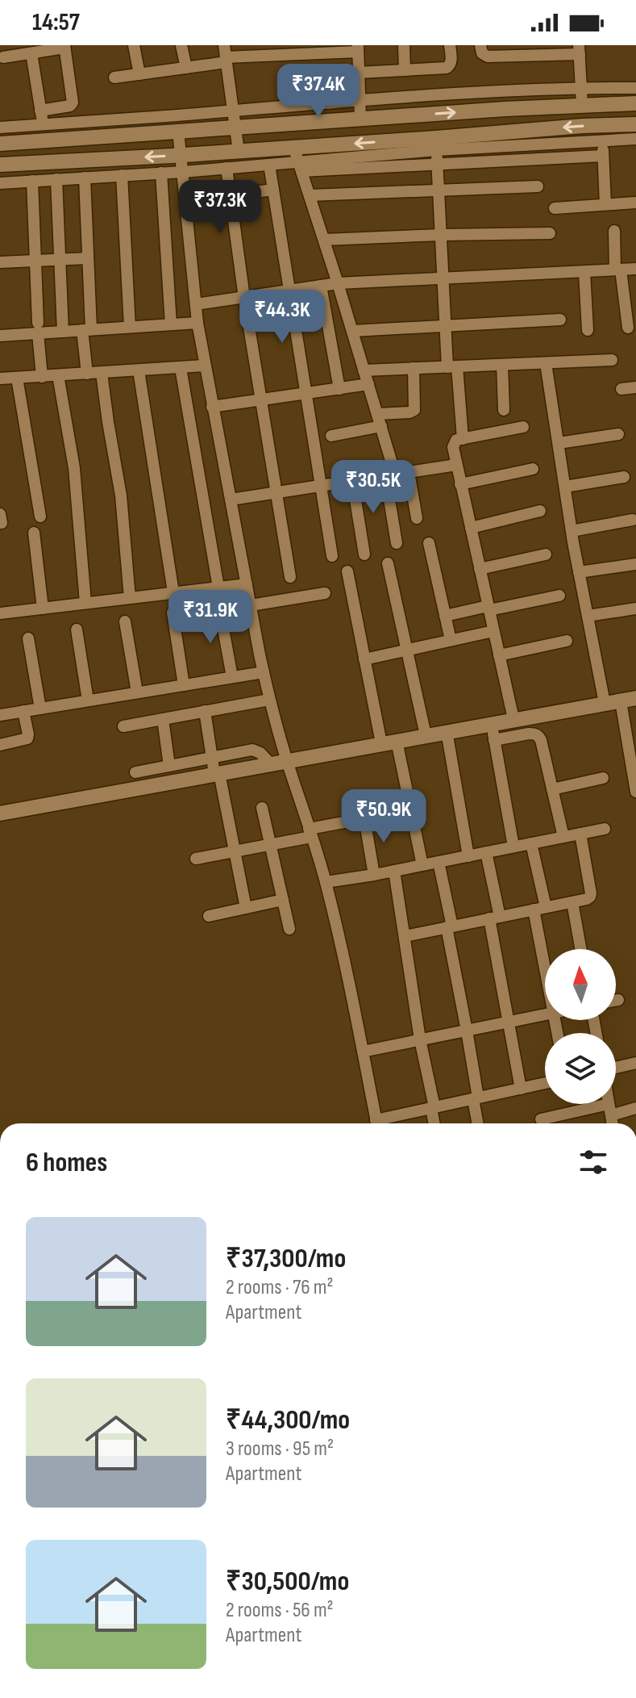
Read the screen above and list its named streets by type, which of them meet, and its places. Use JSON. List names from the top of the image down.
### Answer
{
  "north": "top",
  "page": {
    "status": "14:57",
    "price": [
      "₹37.4K",
      "₹37.3K",
      "₹44.3K",
      "₹30.5K",
      "₹31.9K",
      "₹50.9K"
    ],
    "heading": "6 homes",
    "list": [
      {
        "name": "₹37,300/mo",
        "note": "2 rooms · 76 m² · Apartment"
      },
      {
        "name": "₹44,300/mo",
        "note": "3 rooms · 95 m² · Apartment"
      },
      {
        "name": "₹30,500/mo",
        "note": "2 rooms · 56 m² · Apartment"
      }
    ]
  }
}
